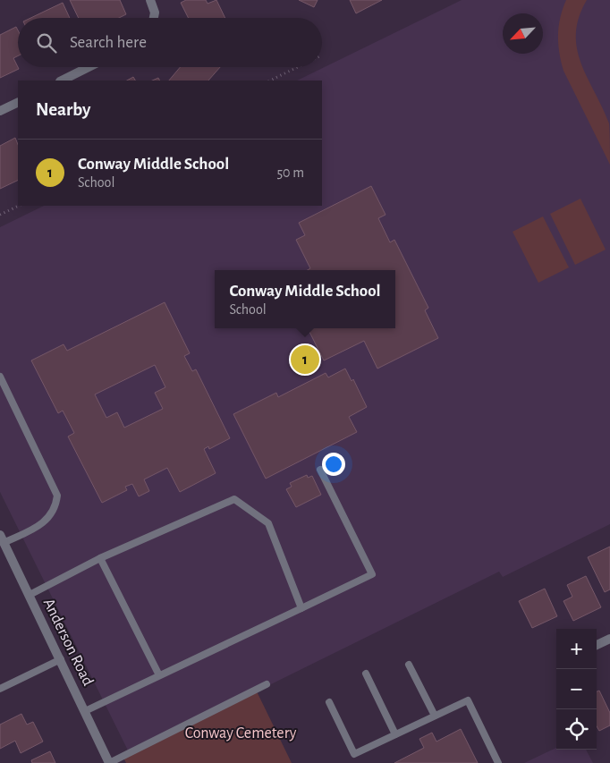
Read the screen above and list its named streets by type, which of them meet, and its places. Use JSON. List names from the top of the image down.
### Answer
{
  "streets": {
    "street": ["Anderson Road"]
  },
  "parks": ["Conway Cemetery"],
  "north": "bottom left",
  "page": {
    "search": "Search here",
    "heading": "Nearby",
    "list": [
      {
        "mark": "1",
        "name": "Conway Middle School",
        "note": "School",
        "value": "50 m"
      }
    ],
    "popup": ["Conway Middle School", "School"],
    "pins": "1",
    "map_buttons": ["+", "−"]
  }
}
